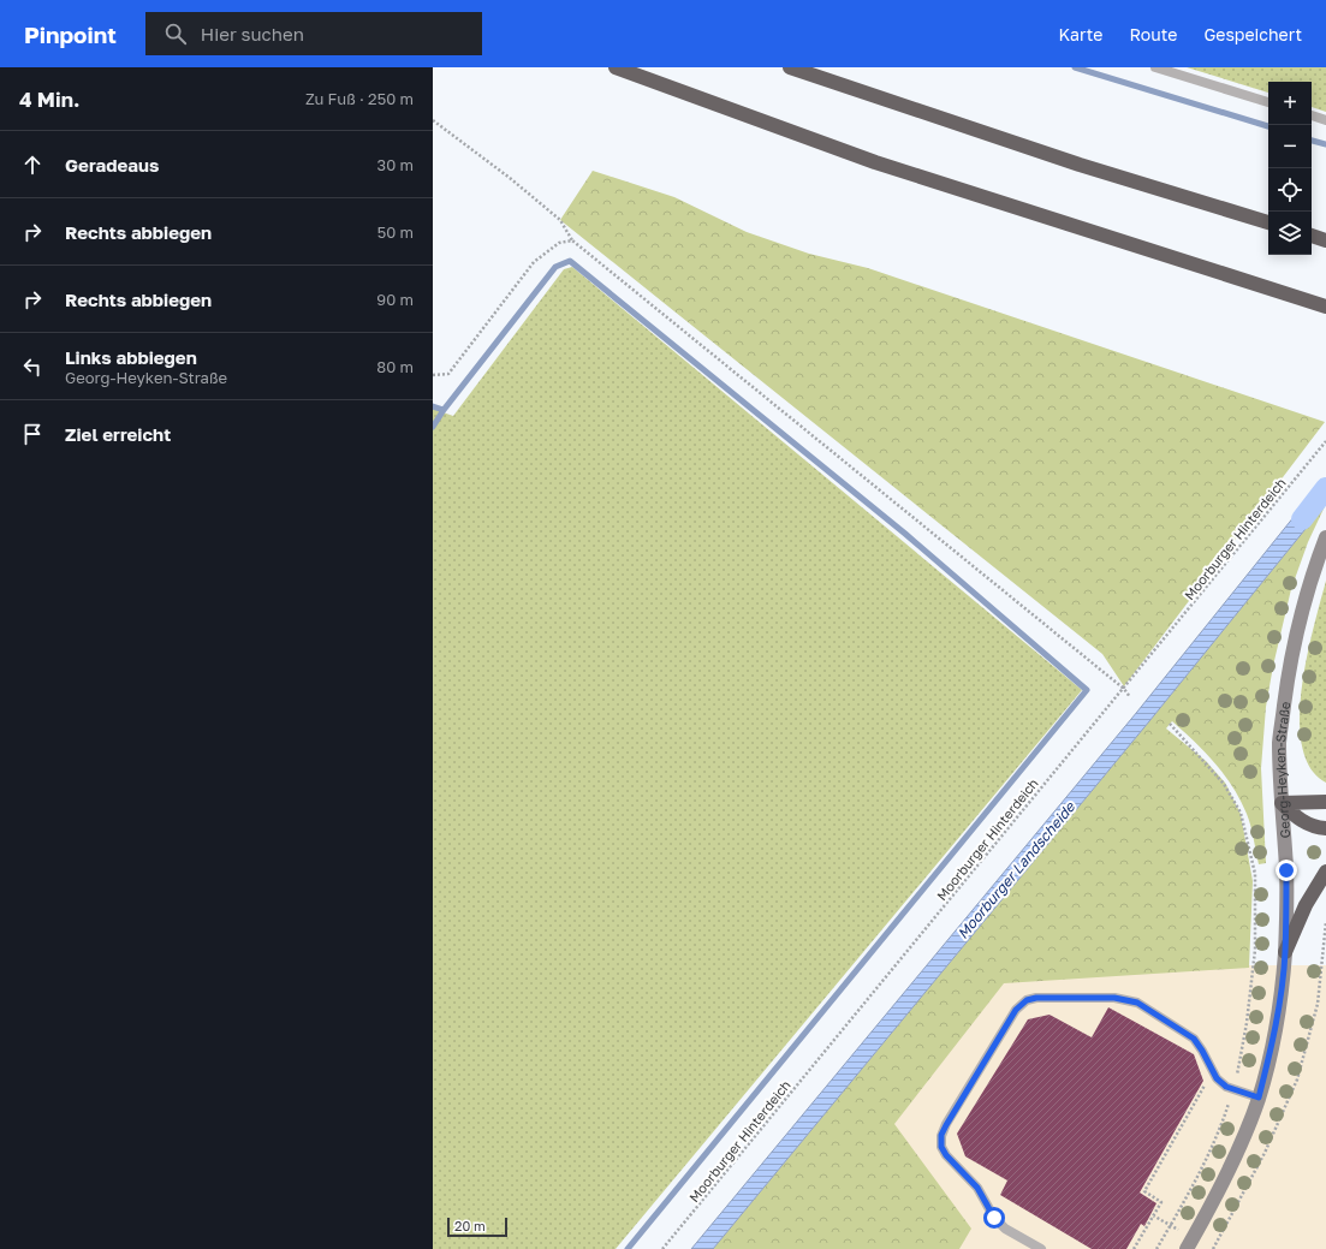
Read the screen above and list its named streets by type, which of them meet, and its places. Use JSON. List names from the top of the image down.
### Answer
{
  "streets": {
    "main road": ["Georg-Heyken-Straße"],
    "path": ["Moorburger Hinterdeich"]
  },
  "water": ["Moorburger Landscheide"],
  "scale_bar": "20 m",
  "page": {
    "header": "Pinpoint",
    "search": "Hier suchen",
    "nav": ["Karte", "Route", "Gespeichert"],
    "heading": ["4 Min.", "Zu Fuß · 250 m"],
    "map_buttons": ["+", "−"],
    "list": [
      ["Geradeaus", "30 m"],
      ["Rechts abbiegen", "50 m"],
      ["Rechts abbiegen", "90 m"],
      ["Links abbiegen", "Georg-Heyken-Straße", "80 m"],
      "Ziel erreicht"
    ],
    "scale": "20 m"
  }
}
